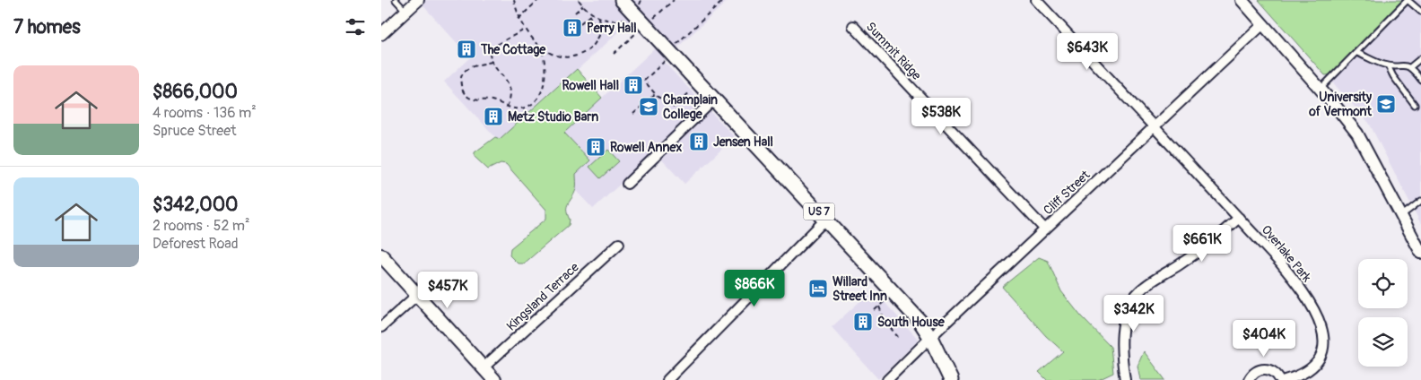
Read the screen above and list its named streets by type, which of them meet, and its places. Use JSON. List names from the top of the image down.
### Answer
{
  "streets": {
    "main road": ["US 7"],
    "street": [
      "Summit Ridge",
      "Cliff Street",
      "Overlake Park",
      "Kingsland Terrace"
    ]
  },
  "crossings": [
    ["Summit Ridge", "Cliff Street"],
    ["Cliff Street", "US 7"],
    ["Cliff Street", "Overlake Park"]
  ],
  "places": {
    "building": [
      "Perry Hall",
      "The Cottage",
      "Rowell Hall",
      "Metz Studio Barn",
      "Jensen Hall",
      "Rowell Annex",
      "South House"
    ],
    "school or university": ["University of Vermont", "Champlain College"],
    "hotel": ["Willard Street Inn"]
  },
  "page": {
    "heading": "7 homes",
    "price": [
      "$643K",
      "$538K",
      "$661K",
      "$866K",
      "$457K",
      "$342K",
      "$404K"
    ],
    "list": [
      {
        "name": "$866,000",
        "note": "4 rooms · 136 m² · Spruce Street"
      },
      {
        "name": "$342,000",
        "note": "2 rooms · 52 m² · Deforest Road"
      }
    ]
  }
}
